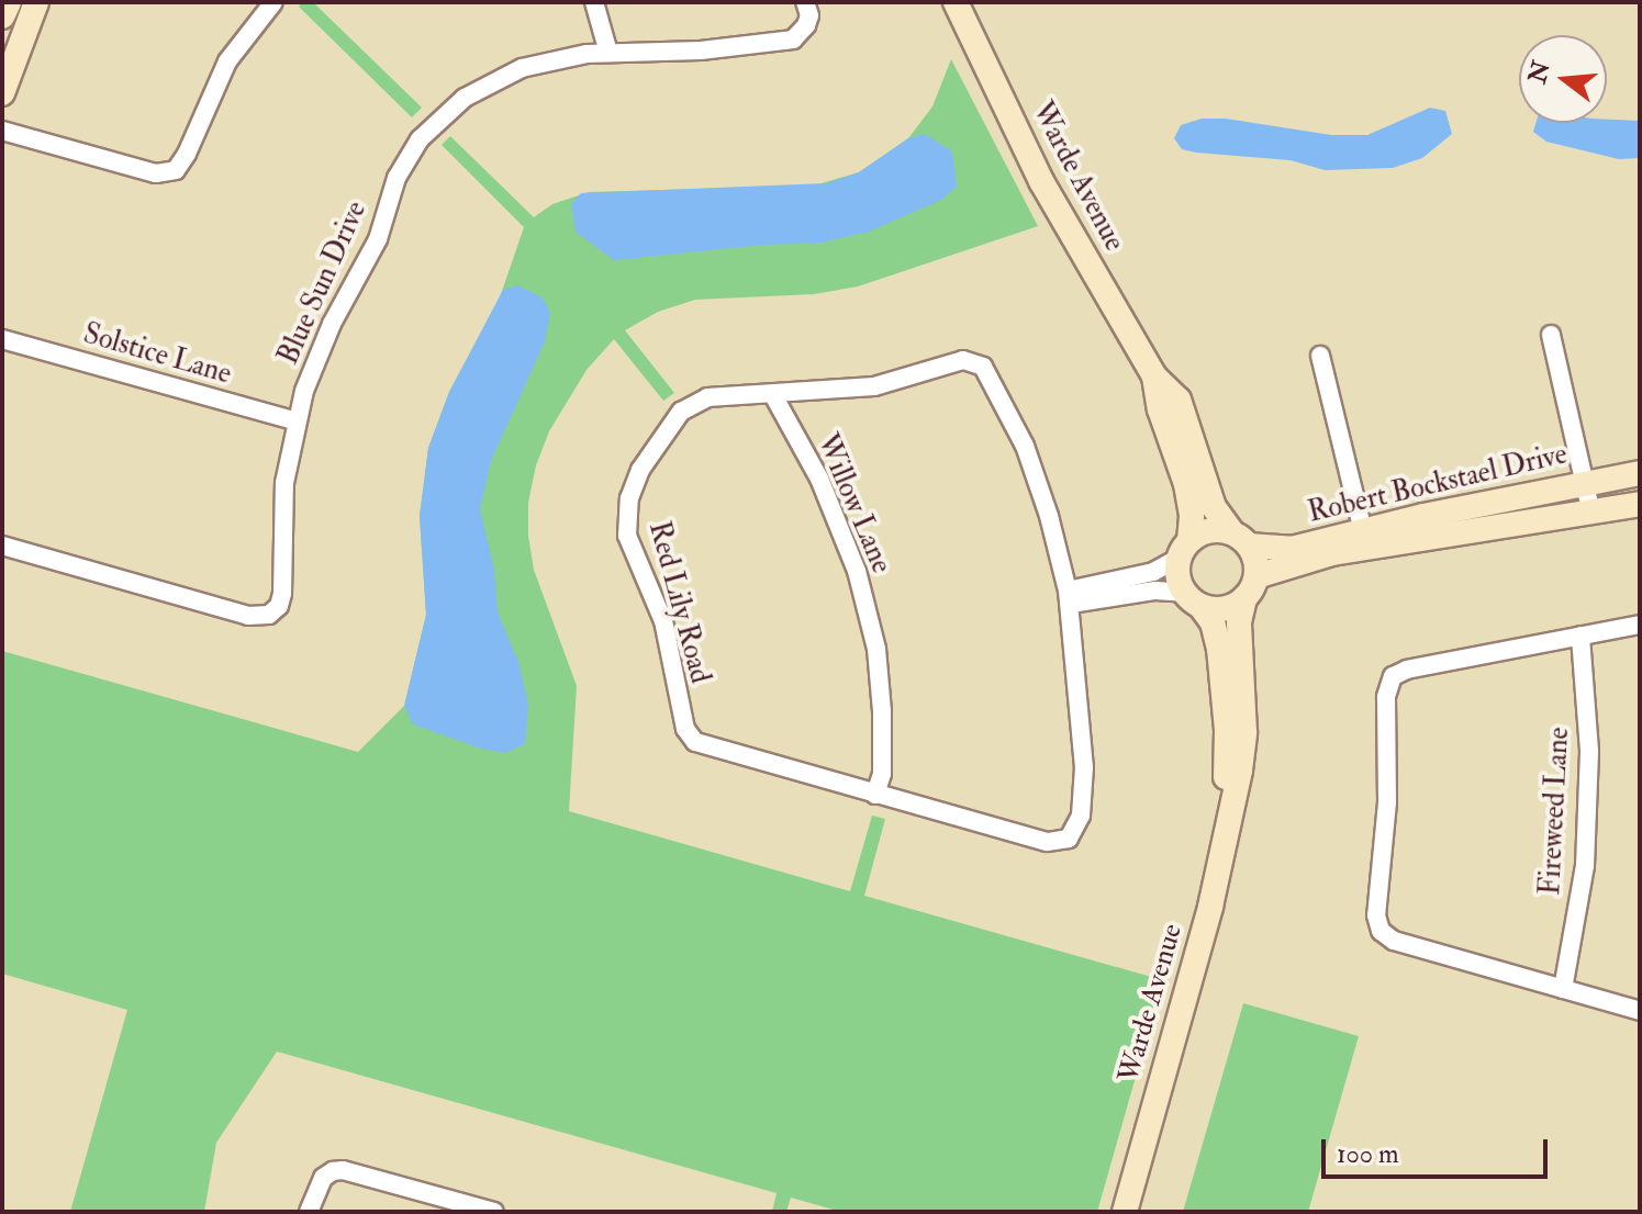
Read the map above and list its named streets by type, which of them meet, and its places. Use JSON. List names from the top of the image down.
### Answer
{
  "streets": {
    "street": [
      "Warde Avenue",
      "Blue Sun Drive",
      "Solstice Lane",
      "Robert Bockstael Drive",
      "Willow Lane",
      "Red Lily Road",
      "Fireweed Lane"
    ]
  },
  "crossings": [
    ["Warde Avenue", "Robert Bockstael Drive"],
    ["Blue Sun Drive", "Solstice Lane"],
    ["Willow Lane", "Red Lily Road"]
  ],
  "scale_bar": "100 m",
  "north": "left"
}
